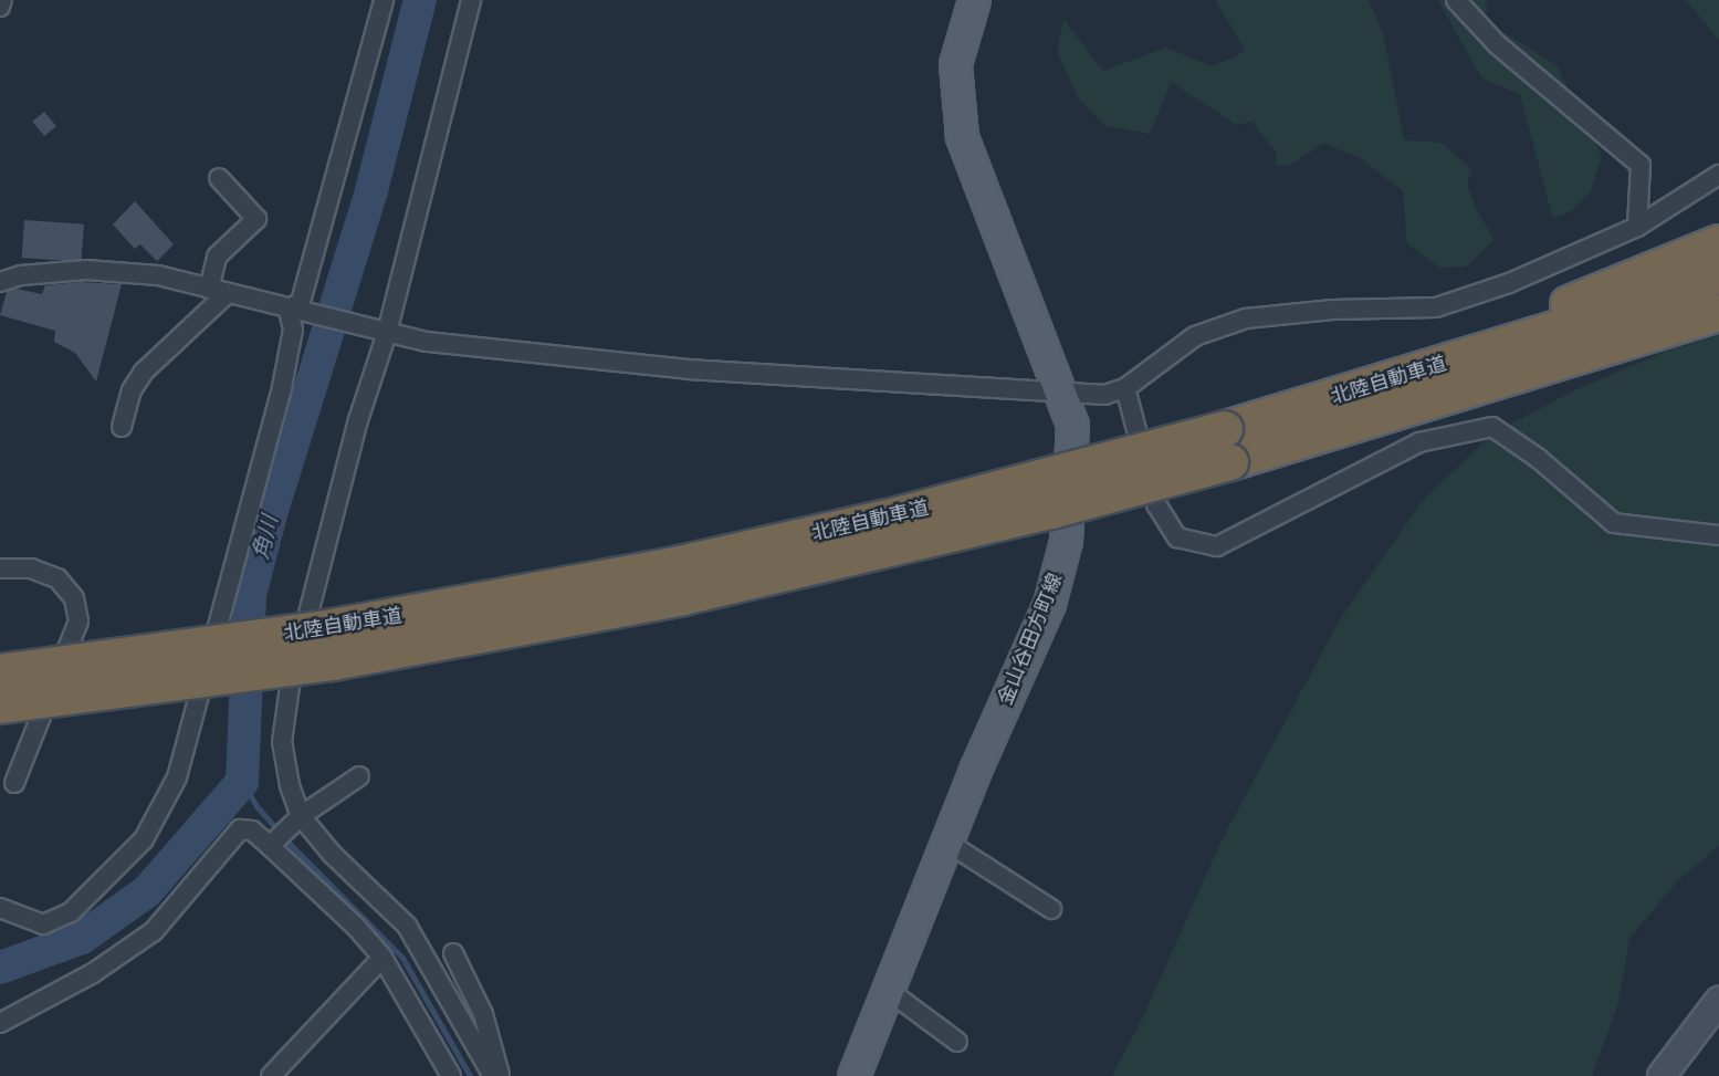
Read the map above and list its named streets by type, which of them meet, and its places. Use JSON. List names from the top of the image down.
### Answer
{
  "streets": {
    "highway": ["北陸自動車道"],
    "main road": ["金山谷田方町線"]
  },
  "water": ["角川"]
}
